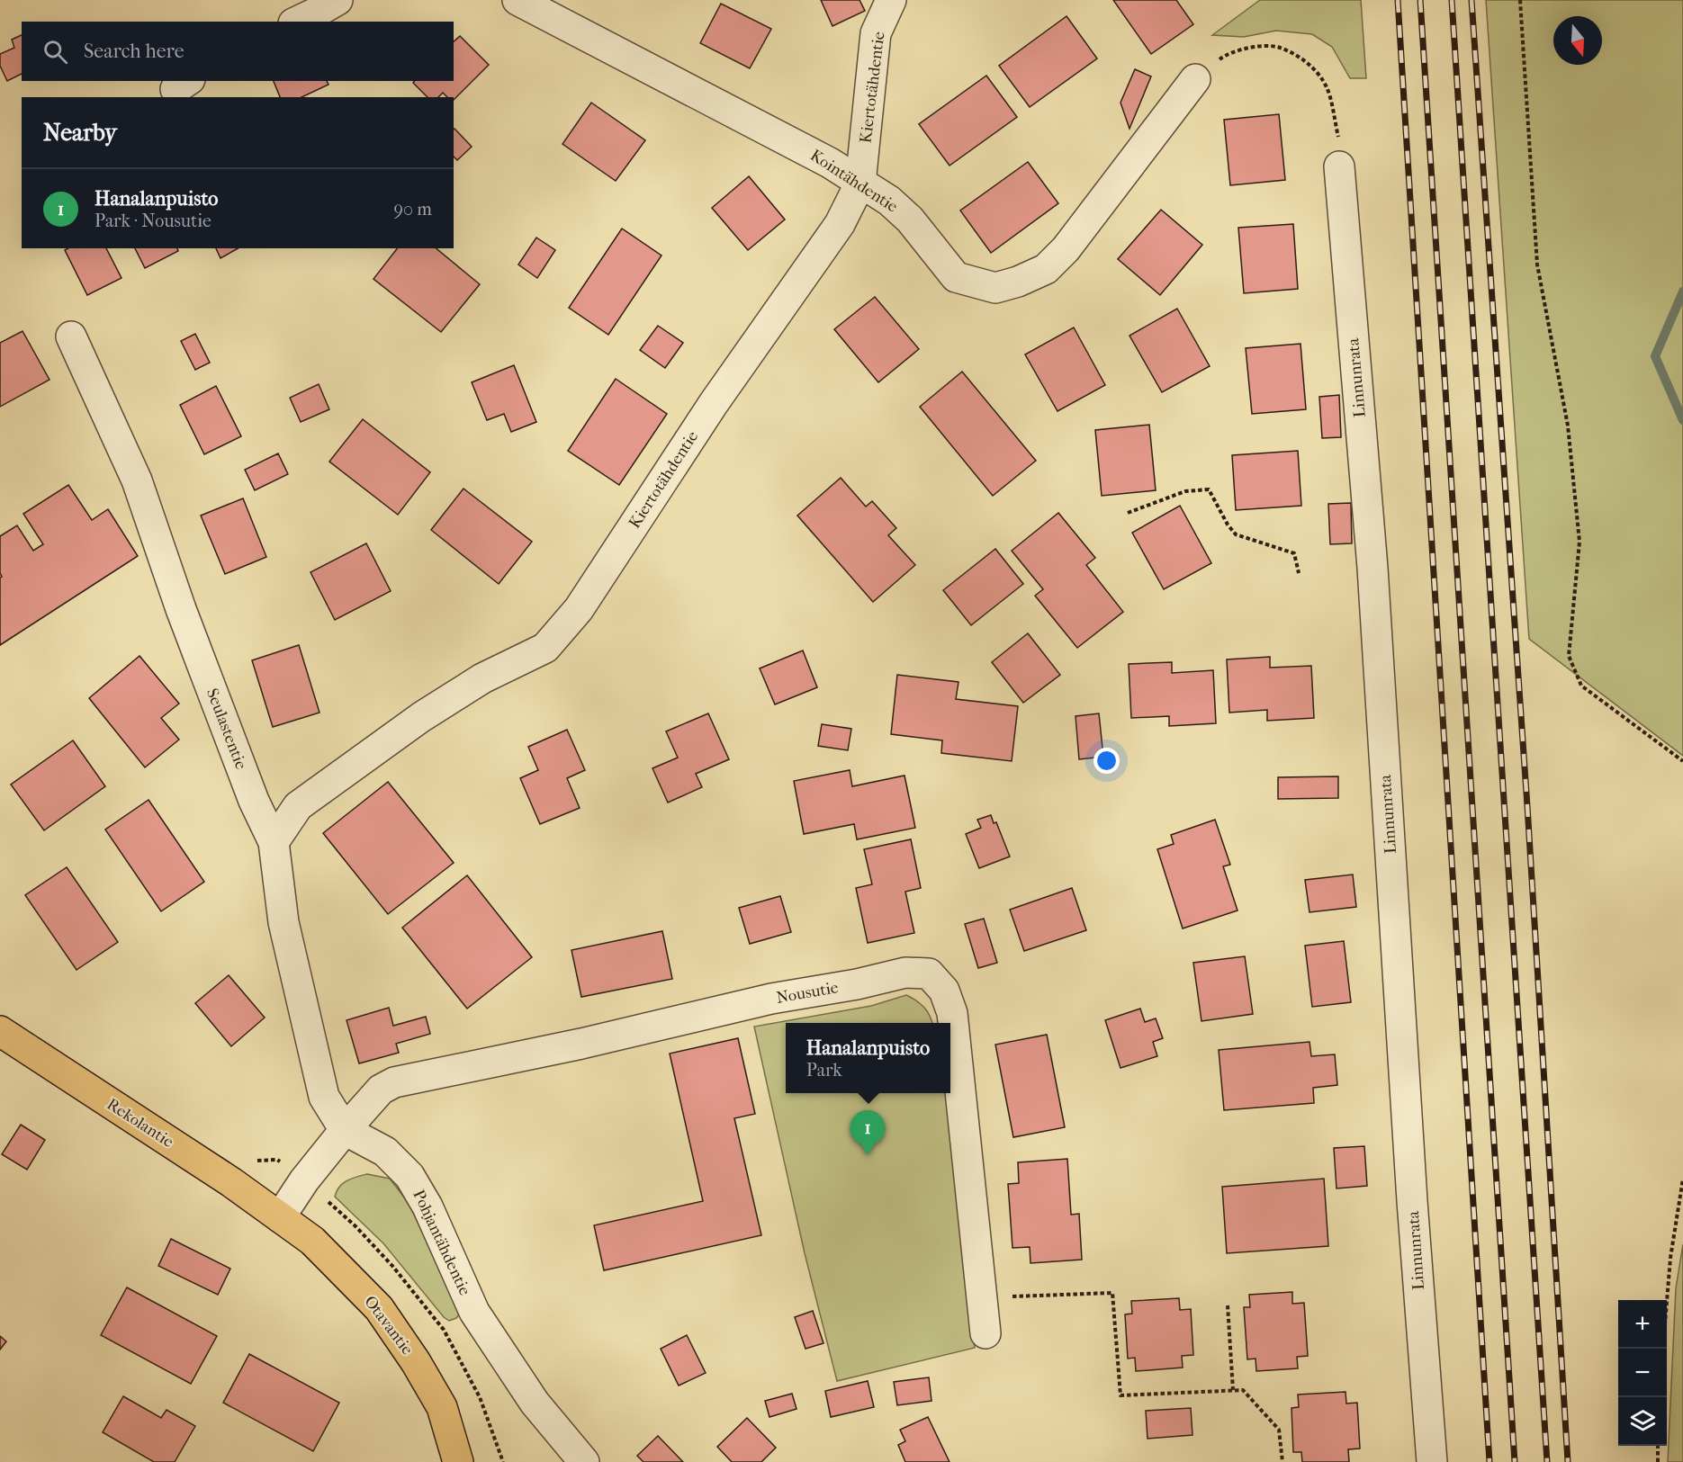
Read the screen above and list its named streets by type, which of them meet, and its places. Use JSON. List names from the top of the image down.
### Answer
{
  "streets": {
    "main road": ["Rekolantie", "Otavantie"],
    "street": [
      "Kiertotähdentie",
      "Kointähdentie",
      "Linnunrata",
      "Seulastentie",
      "Nousutie",
      "Pohjantähdentie"
    ]
  },
  "crossings": [
    ["Kiertotähdentie", "Kointähdentie"],
    ["Kiertotähdentie", "Seulastentie"],
    ["Seulastentie", "Nousutie"],
    ["Seulastentie", "Pohjantähdentie"],
    ["Nousutie", "Pohjantähdentie"],
    ["Rekolantie", "Otavantie"]
  ],
  "north": "bottom",
  "page": {
    "search": "Search here",
    "heading": "Nearby",
    "list": [
      {
        "mark": "1",
        "name": "Hanalanpuisto",
        "note": "Park · Nousutie",
        "value": "90 m"
      }
    ],
    "popup": ["Hanalanpuisto", "Park"],
    "pins": "1",
    "map_buttons": ["+", "−"]
  }
}
